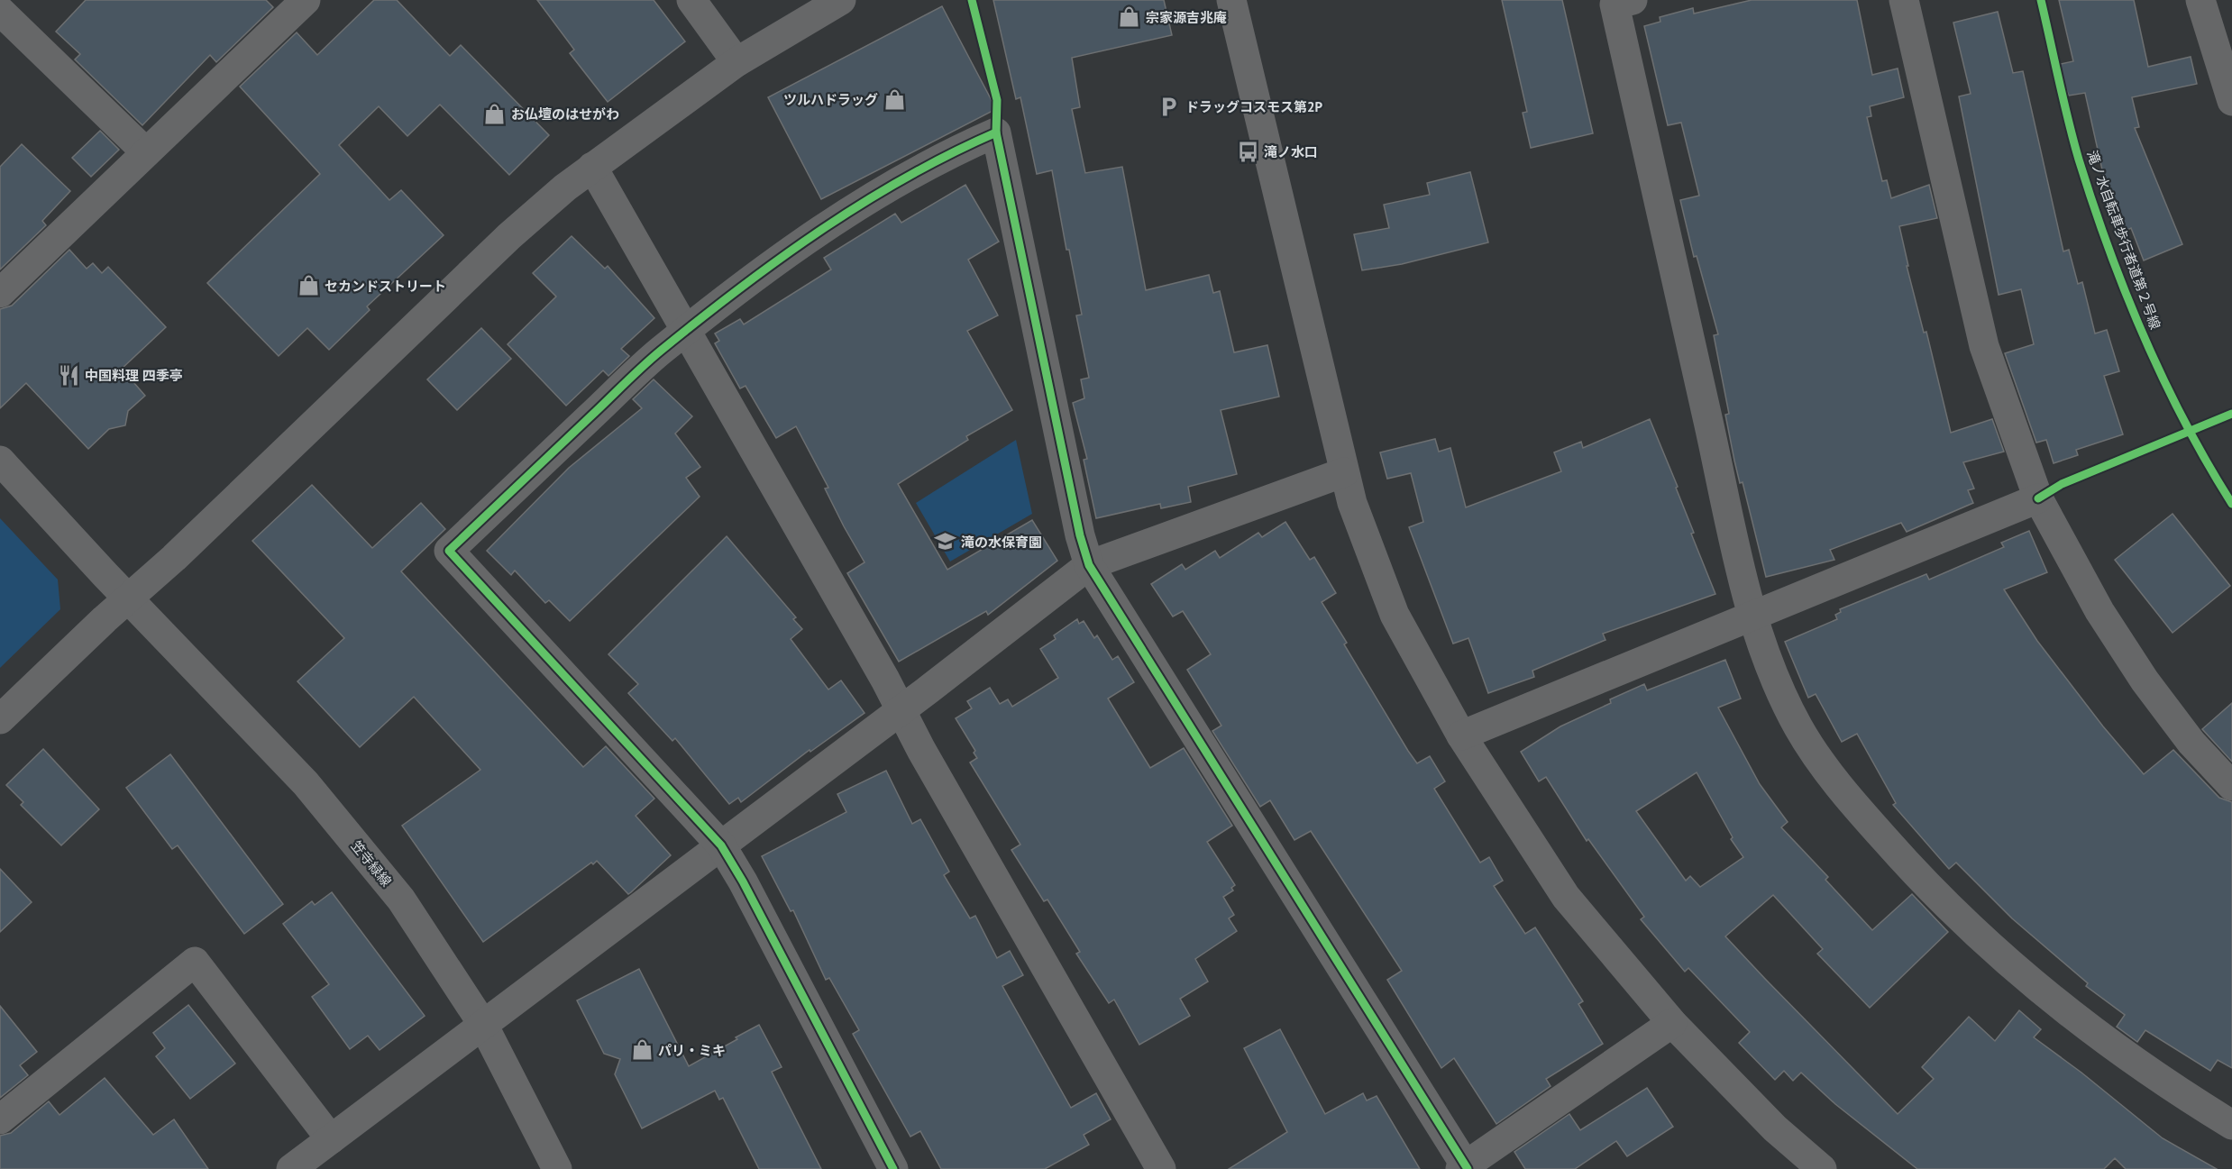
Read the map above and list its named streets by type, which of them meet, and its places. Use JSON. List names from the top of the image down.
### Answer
{
  "streets": {
    "street": ["笠寺緑線"],
    "cycle path": ["滝ノ水自転車歩行者道第２号線"]
  },
  "places": {
    "shop": [
      "宗家源吉兆庵",
      "ツルハドラッグ",
      "お仏壇のはせがわ",
      "セカンドストリート",
      "パリ・ミキ"
    ],
    "parking": ["ドラッグコスモス第2P"],
    "bus stop": ["滝ノ水口"],
    "restaurant": ["中国料理 四季亭"],
    "school or university": ["滝の水保育園"]
  }
}
